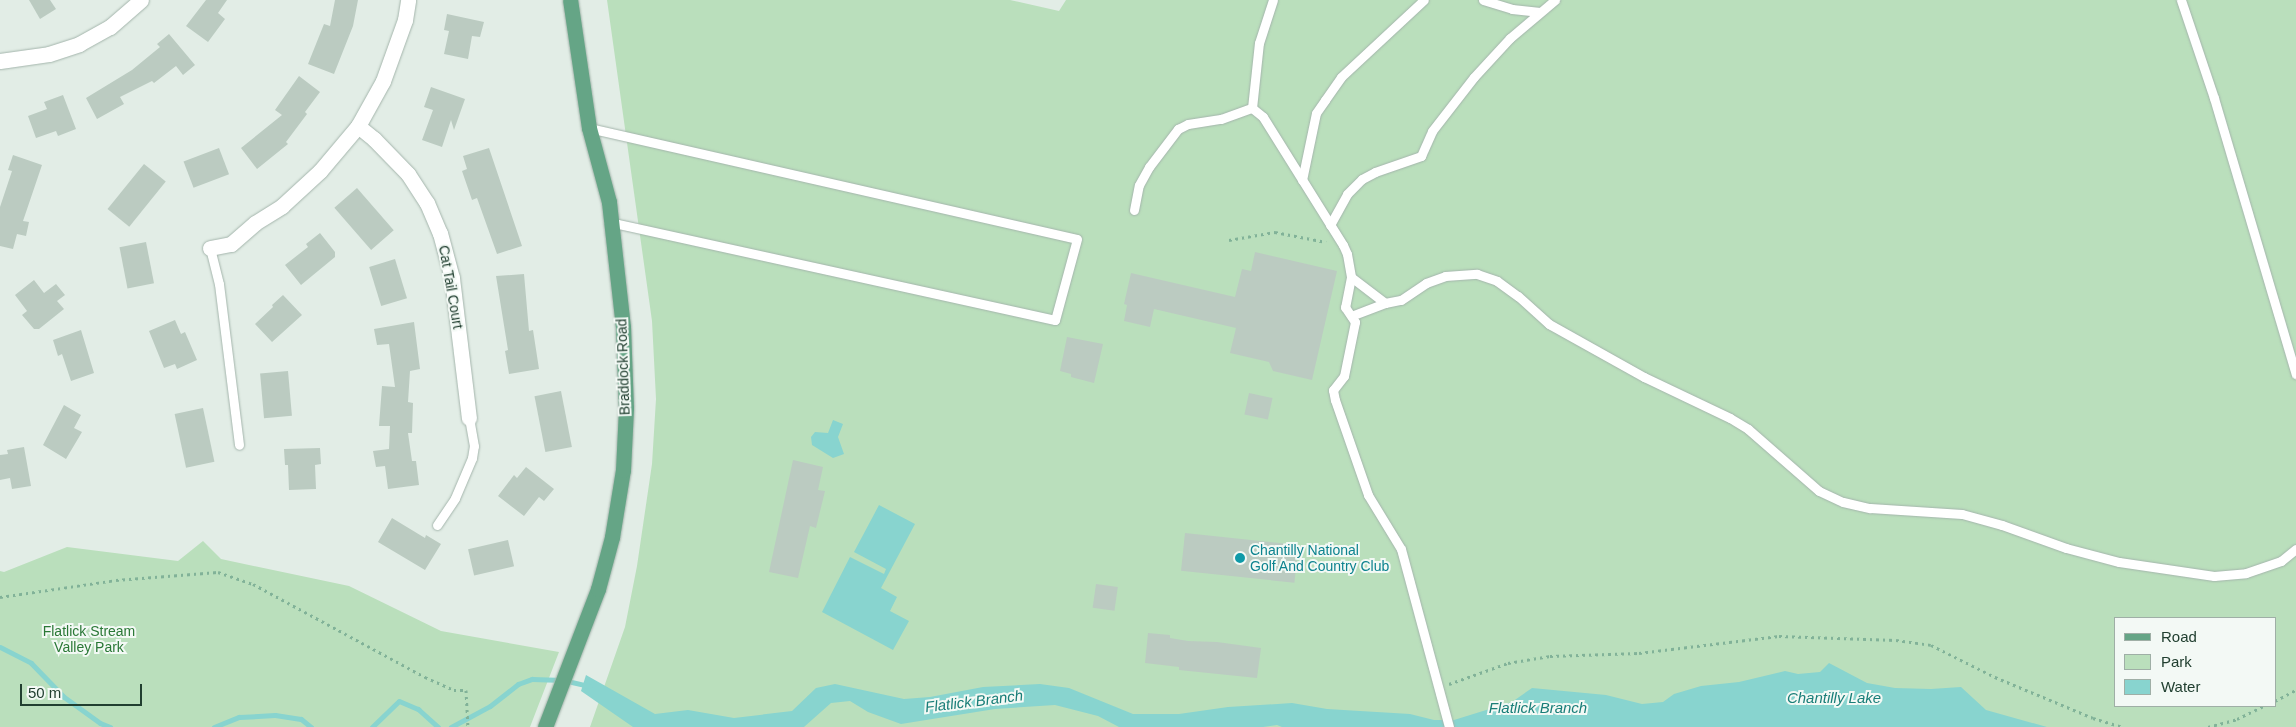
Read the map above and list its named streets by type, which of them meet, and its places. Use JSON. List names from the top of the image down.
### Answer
{
  "streets": {
    "main road": ["Braddock Road"],
    "street": ["Cat Tail Court"]
  },
  "water": ["Chantilly Lake", "Flatlick Branch"],
  "parks": ["Flatlick Stream Valley Park"],
  "places": ["Chantilly National Golf And Country Club"],
  "legend": ["Road", "Park", "Water"],
  "scale_bar": "50 m"
}
